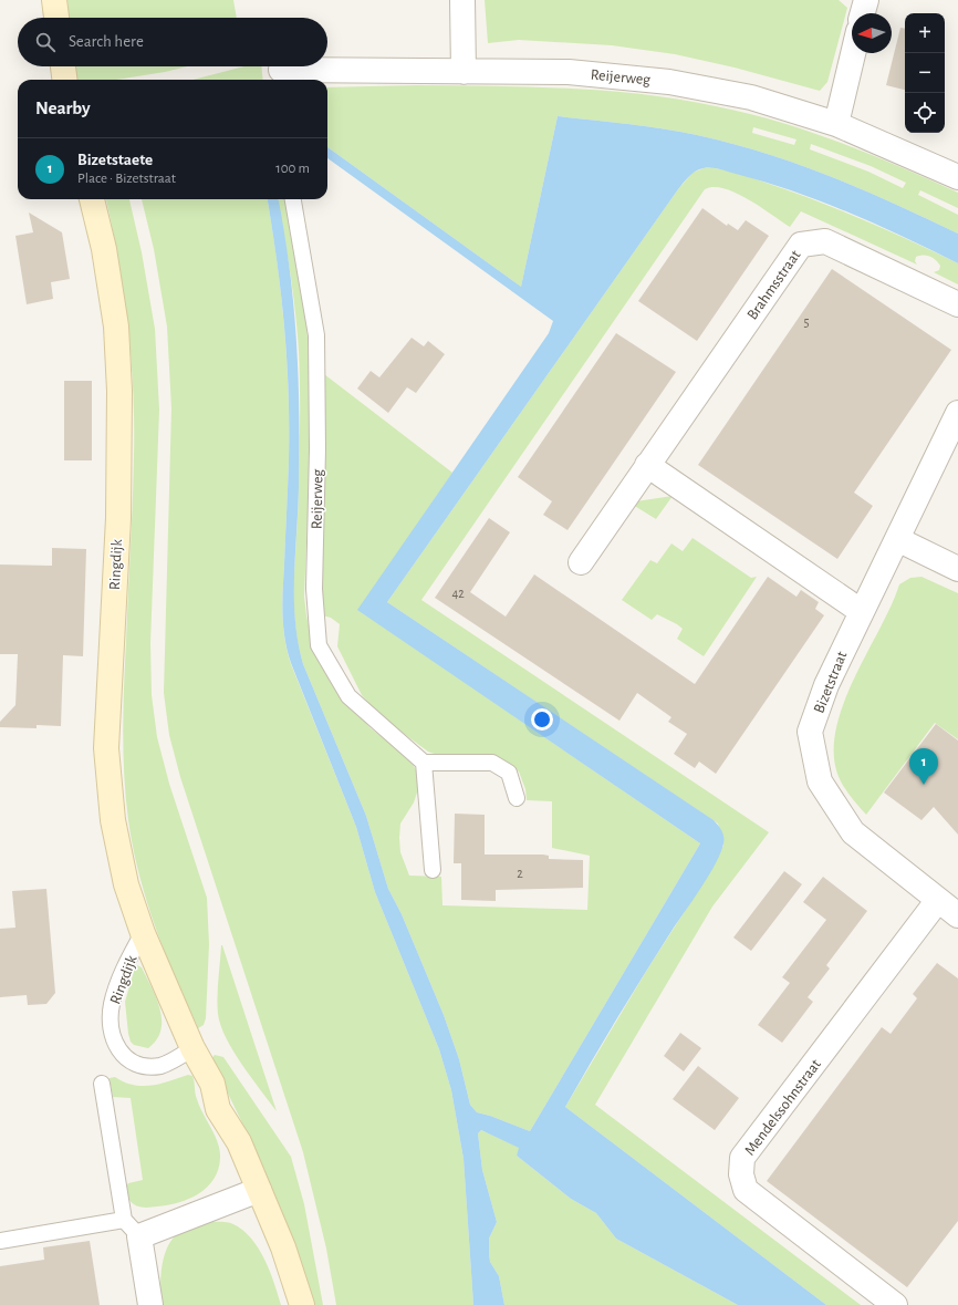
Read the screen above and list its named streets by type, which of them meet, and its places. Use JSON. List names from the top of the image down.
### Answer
{
  "streets": {
    "street": [
      "Reijerweg",
      "Brahmsstraat",
      "Ringdijk",
      "Bizetstraat",
      "Mendelssohnstraat"
    ]
  },
  "crossings": [
    ["Bizetstraat", "Mendelssohnstraat"]
  ],
  "house_numbers": ["5", "42", "2"],
  "north": "left",
  "page": {
    "map_buttons": ["+", "−"],
    "search": "Search here",
    "heading": "Nearby",
    "list": [
      {
        "mark": "1",
        "name": "Bizetstaete",
        "note": "Place · Bizetstraat",
        "value": "100 m"
      }
    ],
    "pins": "1"
  }
}
